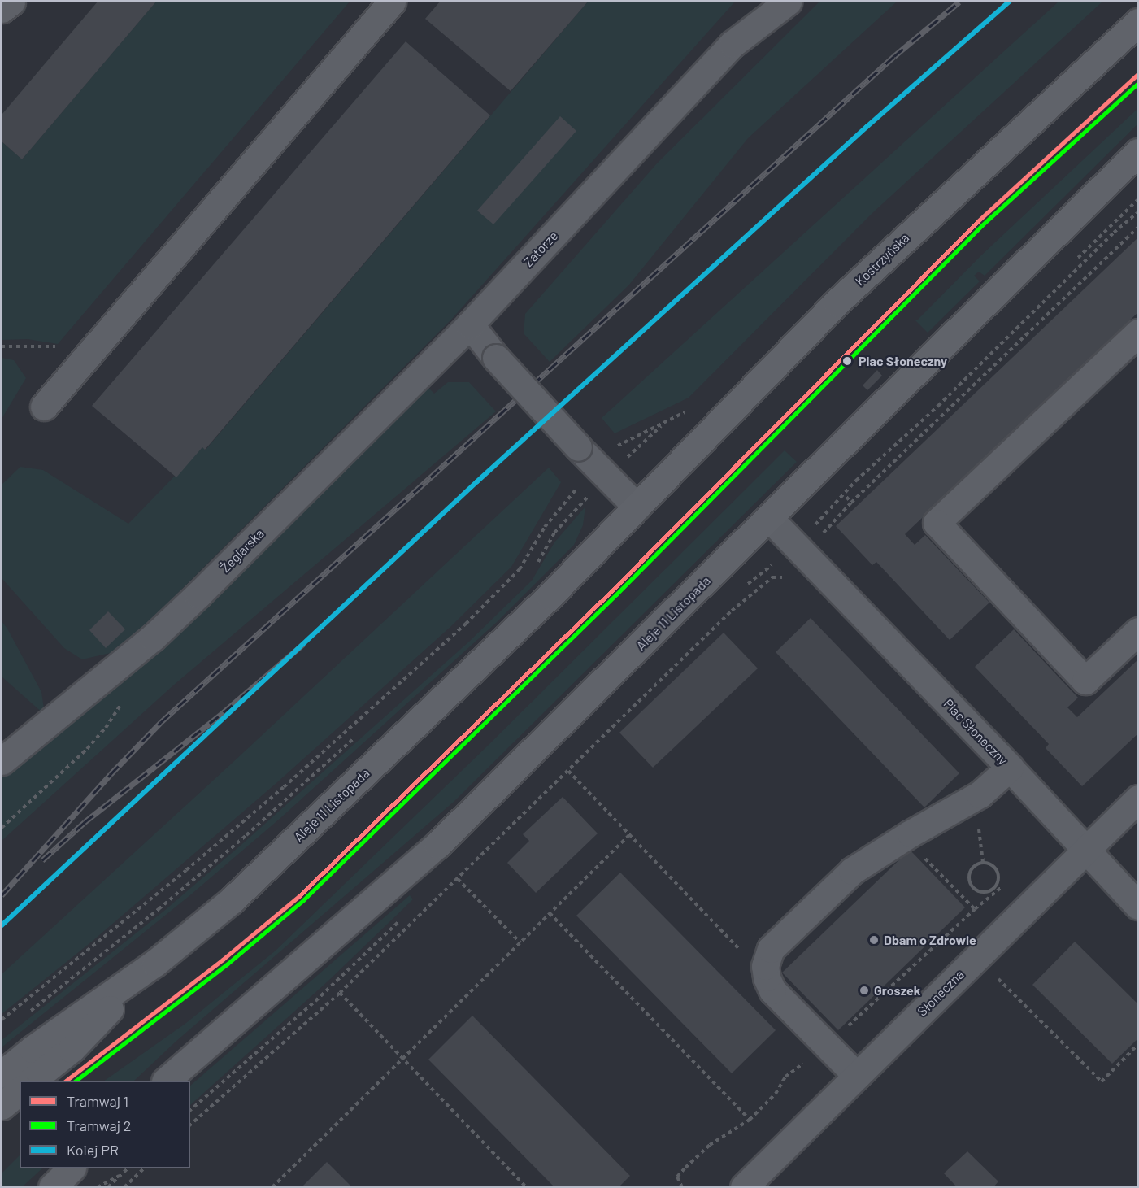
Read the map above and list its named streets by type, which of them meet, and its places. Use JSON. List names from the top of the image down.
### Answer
{
  "streets": {
    "main road": ["Kostrzyńska", "Aleje 11 Listopada"],
    "street": [
      "Zatorze",
      "Żeglarska",
      "Plac Słoneczny",
      "Słoneczna"
    ]
  },
  "crossings": [
    ["Zatorze", "Żeglarska"],
    ["Kostrzyńska", "Aleje 11 Listopada"],
    ["Aleje 11 Listopada", "Plac Słoneczny"],
    ["Plac Słoneczny", "Słoneczna"]
  ],
  "places": ["Plac Słoneczny", "Dbam o Zdrowie", "Groszek"],
  "lines": ["rail line PR", "tram line 1", "tram line 2"],
  "legend": ["Tramwaj 1", "Tramwaj 2", "Kolej PR"]
}
